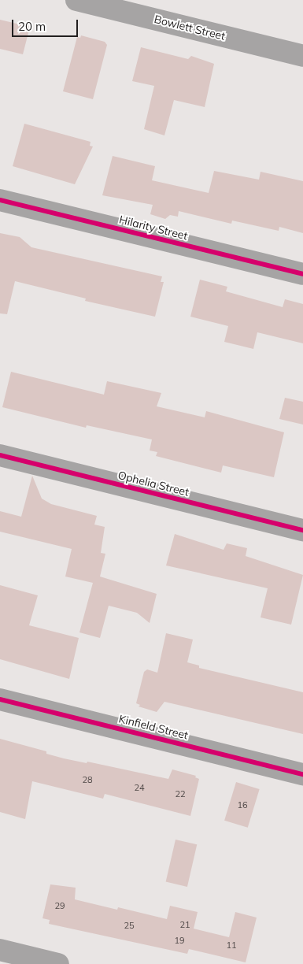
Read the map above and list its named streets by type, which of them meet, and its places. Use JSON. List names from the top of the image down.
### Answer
{
  "streets": {
    "street": [
      "Bowlett Street",
      "Hilarity Street",
      "Ophelia Street",
      "Kinfield Street"
    ]
  },
  "house_numbers": [
    "28",
    "24",
    "22",
    "16",
    "29",
    "21",
    "25",
    "19",
    "11"
  ],
  "scale_bar": "20 m"
}
